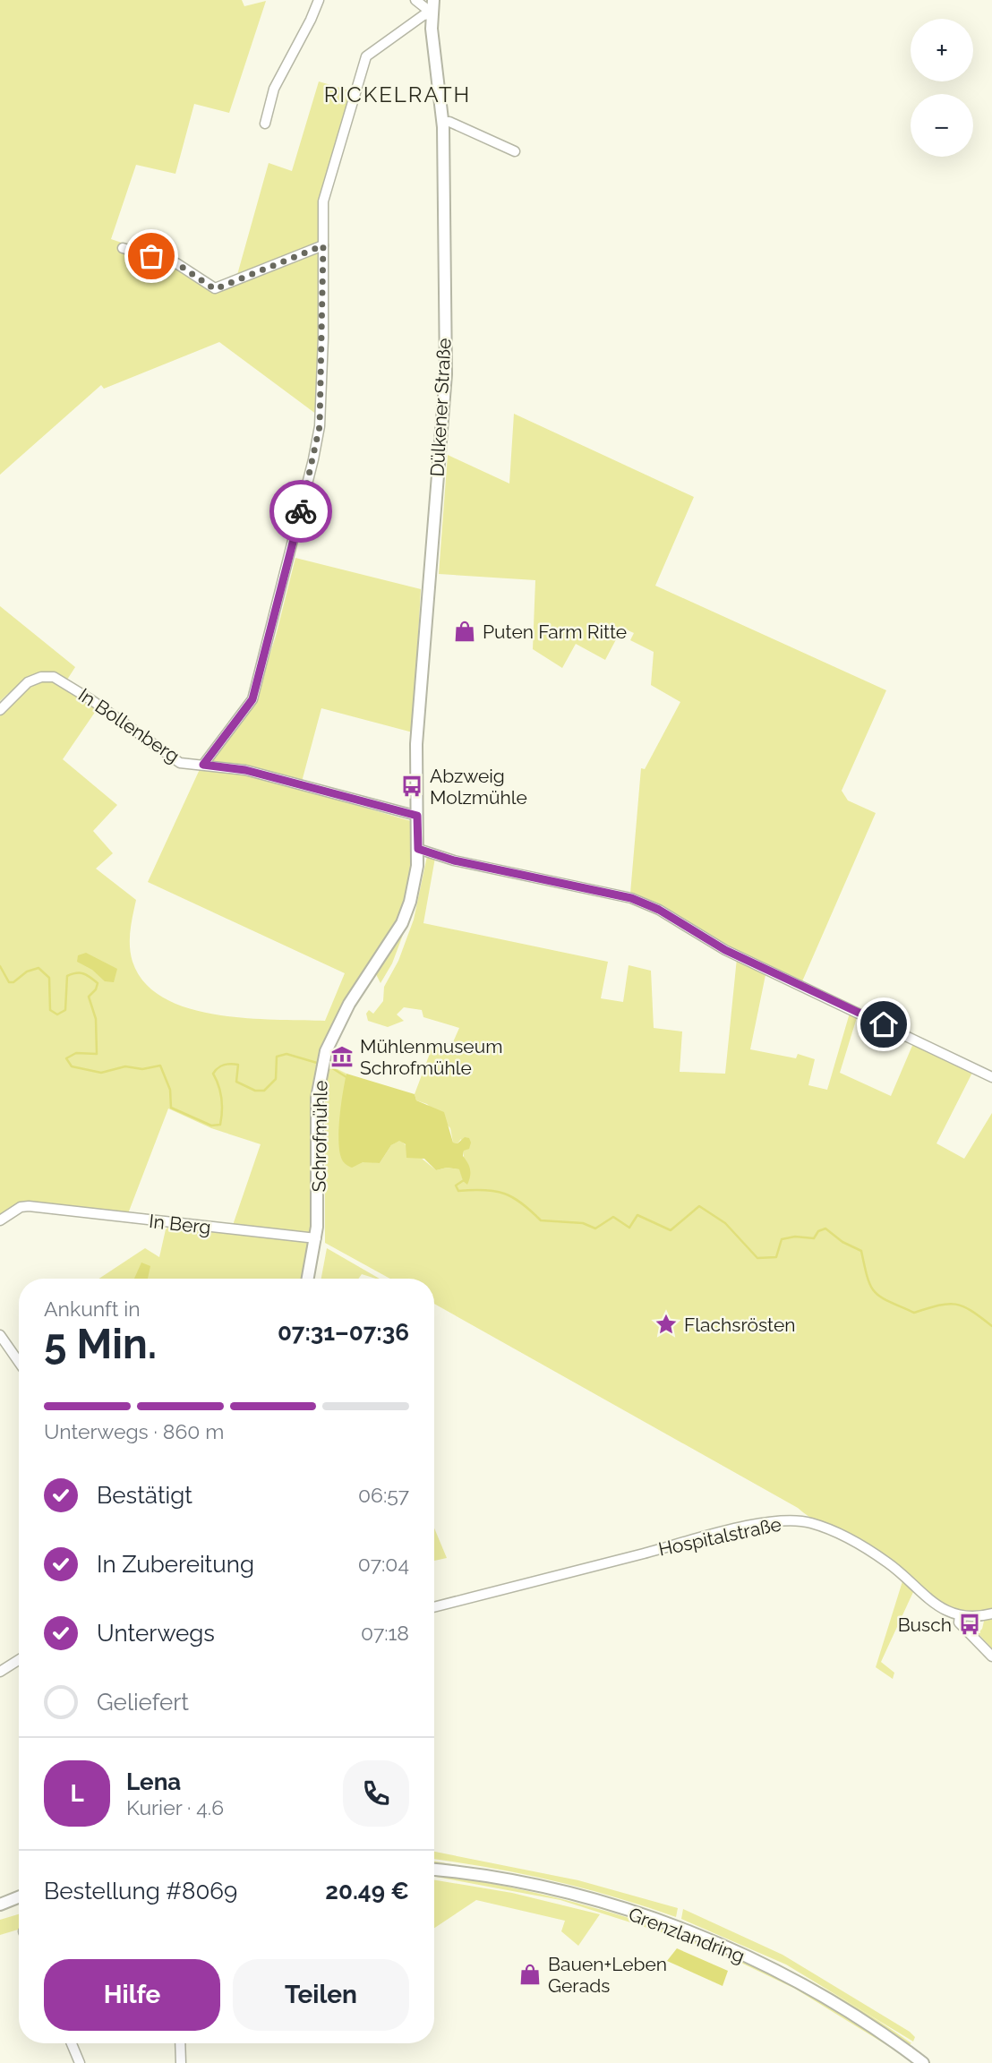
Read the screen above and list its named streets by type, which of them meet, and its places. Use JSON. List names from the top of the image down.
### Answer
{
  "streets": {
    "main road": ["Dülkener Straße", "Schrofmühle", "Grenzlandring"],
    "street": ["In Bollenberg", "In Berg", "Hospitalstraße"]
  },
  "crossings": [
    ["Dülkener Straße", "In Bollenberg"],
    ["Dülkener Straße", "Schrofmühle"],
    ["Schrofmühle", "In Berg"]
  ],
  "districts": ["RICKELRATH"],
  "places": {
    "shop": ["Puten Farm Ritte", "Bauen+Leben Gerads"],
    "bus stop": ["Abzweig Molzmühle", "Busch"],
    "museum": ["Mühlenmuseum Schrofmühle"],
    "place": ["Flachsrösten"]
  },
  "page": {
    "map_buttons": ["+", "−"],
    "heading": ["5 Min.", "Ankunft in", "07:31–07:36"],
    "panel": [
      "Lena",
      "Kurier · 4.6",
      "Bestellung #8069",
      "20.49 €"
    ],
    "bar": "Unterwegs · 860 m",
    "list": [
      ["Bestätigt", "06:57"],
      ["In Zubereitung", "07:04"],
      ["Unterwegs", "07:18"],
      "Geliefert"
    ],
    "round": "L",
    "buttons": ["Hilfe", "Teilen"]
  }
}
